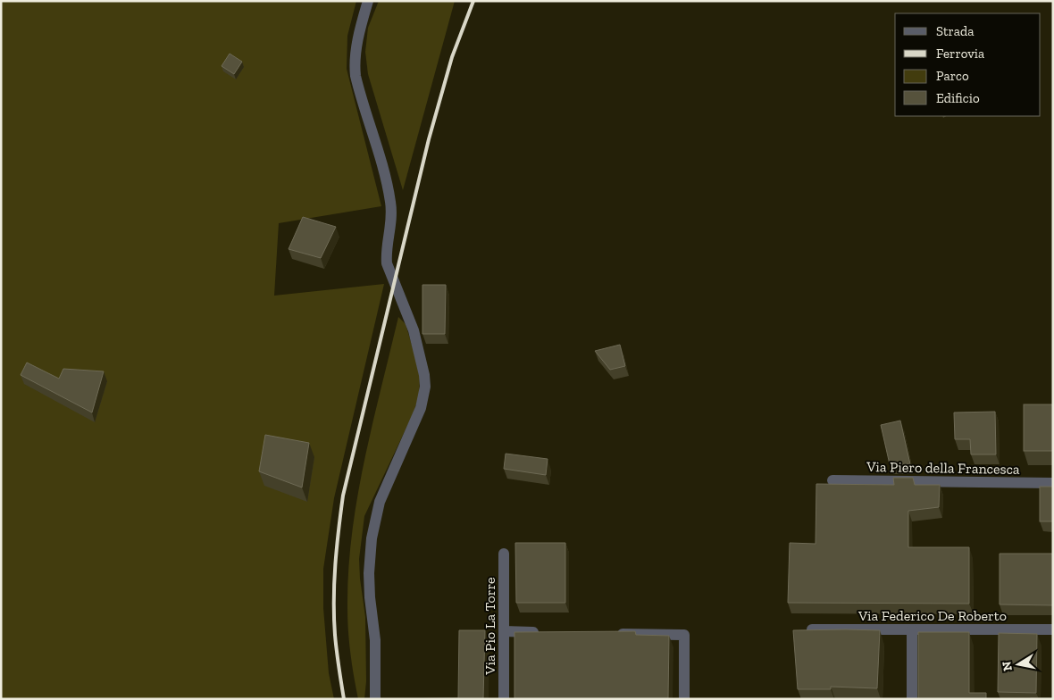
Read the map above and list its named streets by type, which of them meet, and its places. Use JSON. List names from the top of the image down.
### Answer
{
  "streets": {
    "street": ["Via Piero della Francesca", "Via Federico De Roberto", "Via Pio La Torre"]
  },
  "legend": [
    "Strada",
    "Ferrovia",
    "Parco",
    "Edificio"
  ],
  "north": "left"
}
